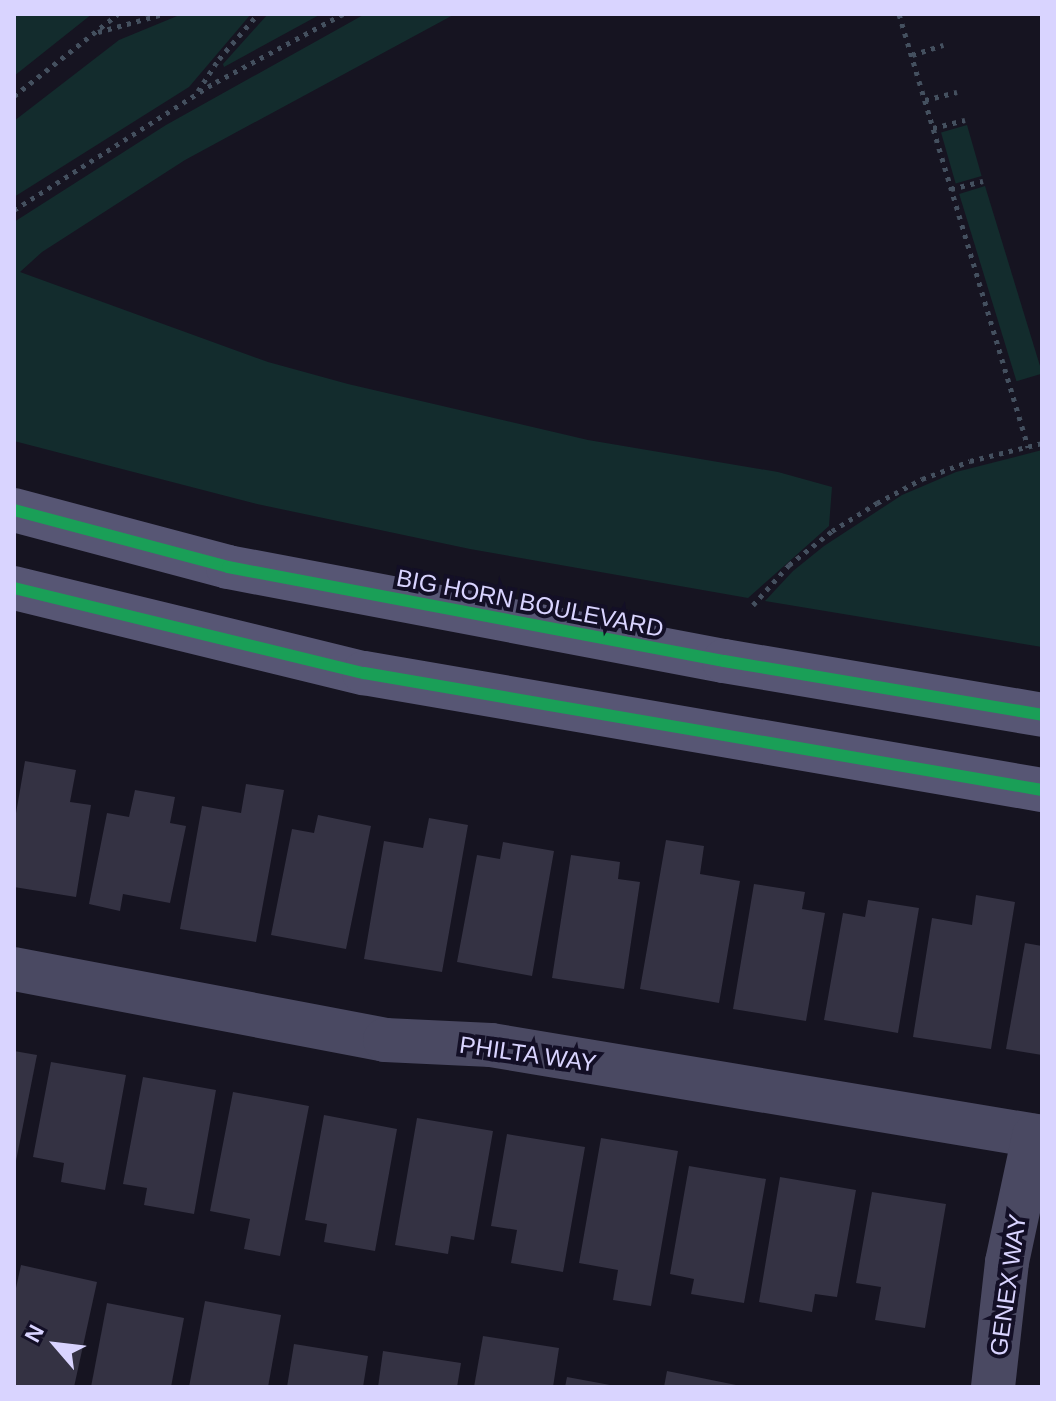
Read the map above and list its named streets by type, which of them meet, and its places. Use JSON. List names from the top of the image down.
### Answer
{
  "streets": {
    "main road": ["BIG HORN BOULEVARD"],
    "street": ["PHILTA WAY", "GENEX WAY"]
  },
  "crossings": [
    ["PHILTA WAY", "GENEX WAY"]
  ],
  "north": "top left"
}
